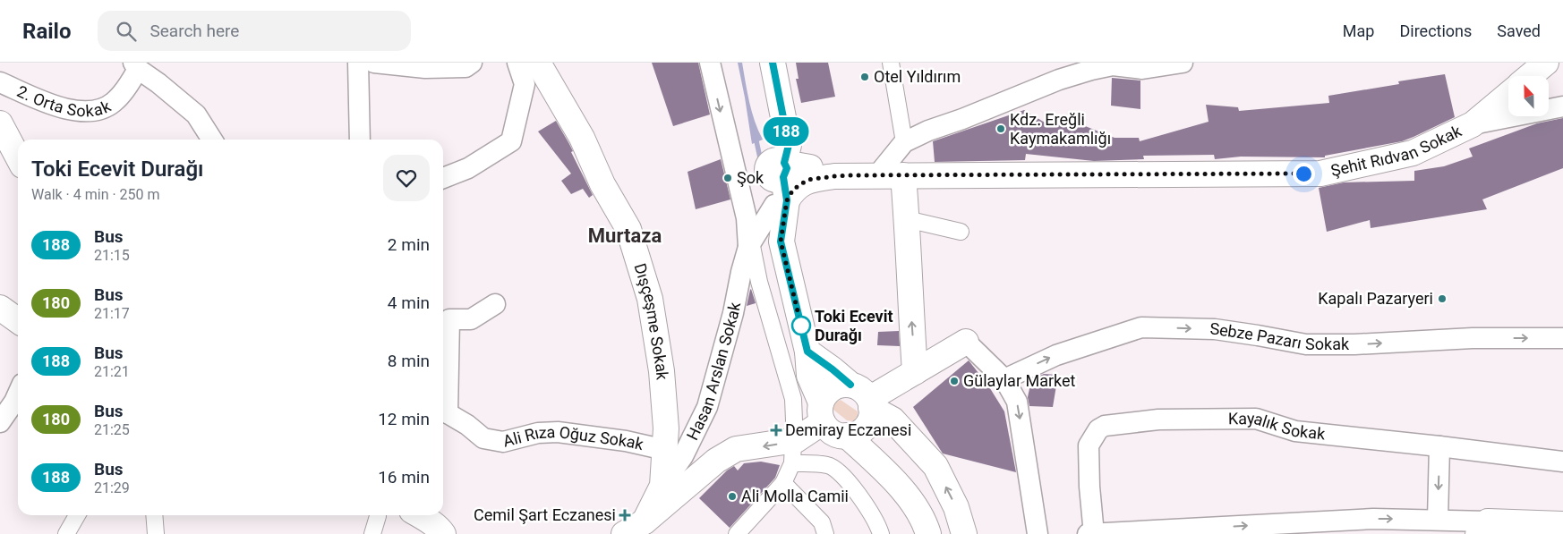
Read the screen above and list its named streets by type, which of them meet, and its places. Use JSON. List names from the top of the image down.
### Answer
{
  "streets": {
    "street": [
      "2. Orta Sokak",
      "Şehit Rıdvan Sokak",
      "Dışçeşme Sokak",
      "Sebze Pazarı Sokak",
      "Hasan Arslan Sokak",
      "Kayalık Sokak",
      "Ali Rıza Oğuz Sokak"
    ]
  },
  "crossings": [
    ["Dışçeşme Sokak", "Hasan Arslan Sokak"],
    ["Dışçeşme Sokak", "Ali Rıza Oğuz Sokak"]
  ],
  "districts": ["Murtaza"],
  "places": {
    "other": [
      "Otel Yıldırım",
      "Kdz. Ereğli Kaymakamlığı",
      "Şok",
      "Kapalı Pazaryeri",
      "Toki Ecevit Durağı",
      "Gülaylar Market",
      "Ali Molla Camii"
    ],
    "health": ["Demiray Eczanesi", "Cemil Şart Eczanesi"]
  },
  "lines": ["bus line 188"],
  "north": "top",
  "page": {
    "header": "Railo",
    "search": "Search here",
    "nav": ["Map", "Directions", "Saved"],
    "on_map": "188",
    "heading": ["Toki Ecevit Durağı", "Walk · 4 min · 250 m"],
    "list": [
      {
        "mark": "188",
        "name": "Bus",
        "note": "21:15",
        "value": "2 min"
      },
      {
        "mark": "180",
        "name": "Bus",
        "note": "21:17",
        "value": "4 min"
      },
      {
        "mark": "188",
        "name": "Bus",
        "note": "21:21",
        "value": "8 min"
      },
      {
        "mark": "180",
        "name": "Bus",
        "note": "21:25",
        "value": "12 min"
      },
      {
        "mark": "188",
        "name": "Bus",
        "note": "21:29",
        "value": "16 min"
      }
    ]
  }
}
